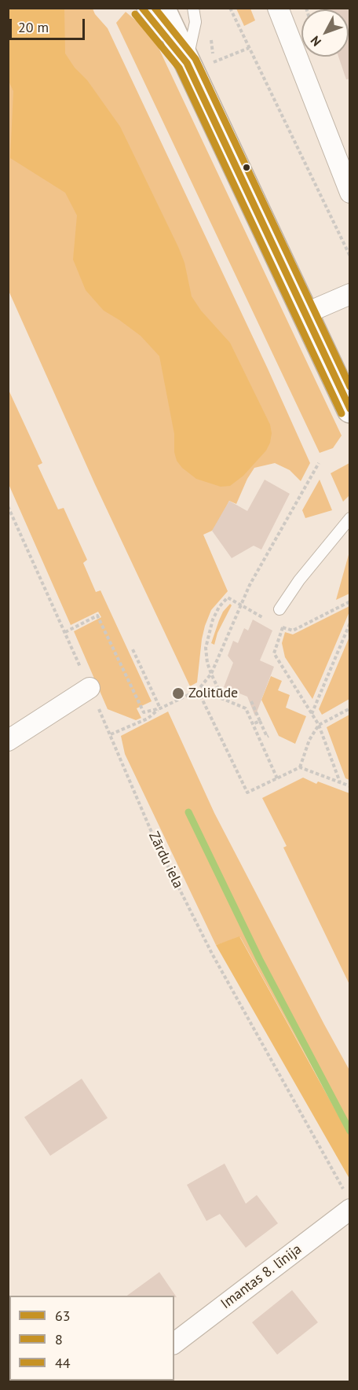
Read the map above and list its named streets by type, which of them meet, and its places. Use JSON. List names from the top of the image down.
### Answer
{
  "streets": {
    "street": ["Imantas 8. līnija"],
    "path": ["Zārdu iela"]
  },
  "crossings": [
    ["Zārdu iela", "Imantas 8. līnija"]
  ],
  "places": ["Zolitūde"],
  "lines": ["transit line 63", "transit line 44", "transit line 8"],
  "legend": ["63", "8", "44"],
  "scale_bar": "20 m",
  "north": "bottom left"
}
